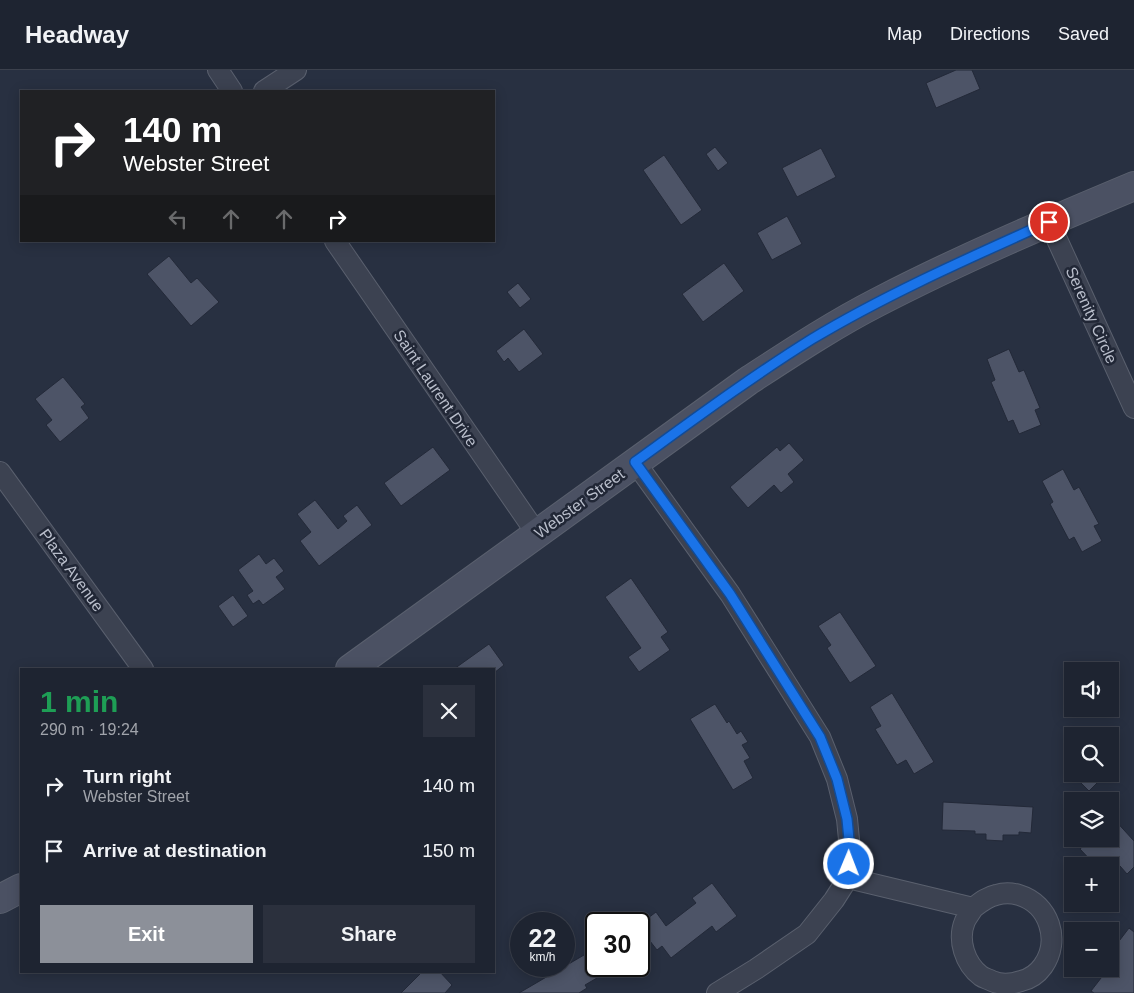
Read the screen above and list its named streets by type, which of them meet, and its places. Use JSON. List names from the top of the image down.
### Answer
{
  "streets": {
    "main road": ["Webster Street"],
    "street": ["Serenity Circle", "Saint Laurent Drive", "Plaza Avenue"]
  },
  "crossings": [
    ["Serenity Circle", "Webster Street"],
    ["Saint Laurent Drive", "Webster Street"]
  ],
  "page": {
    "header": "Headway",
    "nav": ["Map", "Directions", "Saved"],
    "turn": ["140 m", "Webster Street"],
    "map_buttons": ["+", "−"],
    "heading": ["1 min", "290 m · 19:24"],
    "list": [
      {
        "name": "Turn right",
        "note": "Webster Street",
        "value": "140 m"
      },
      {
        "name": "Arrive at destination",
        "value": "150 m"
      }
    ],
    "buttons": ["Exit", "Share"],
    "speed": "22 km/h",
    "limit": "30"
  }
}
